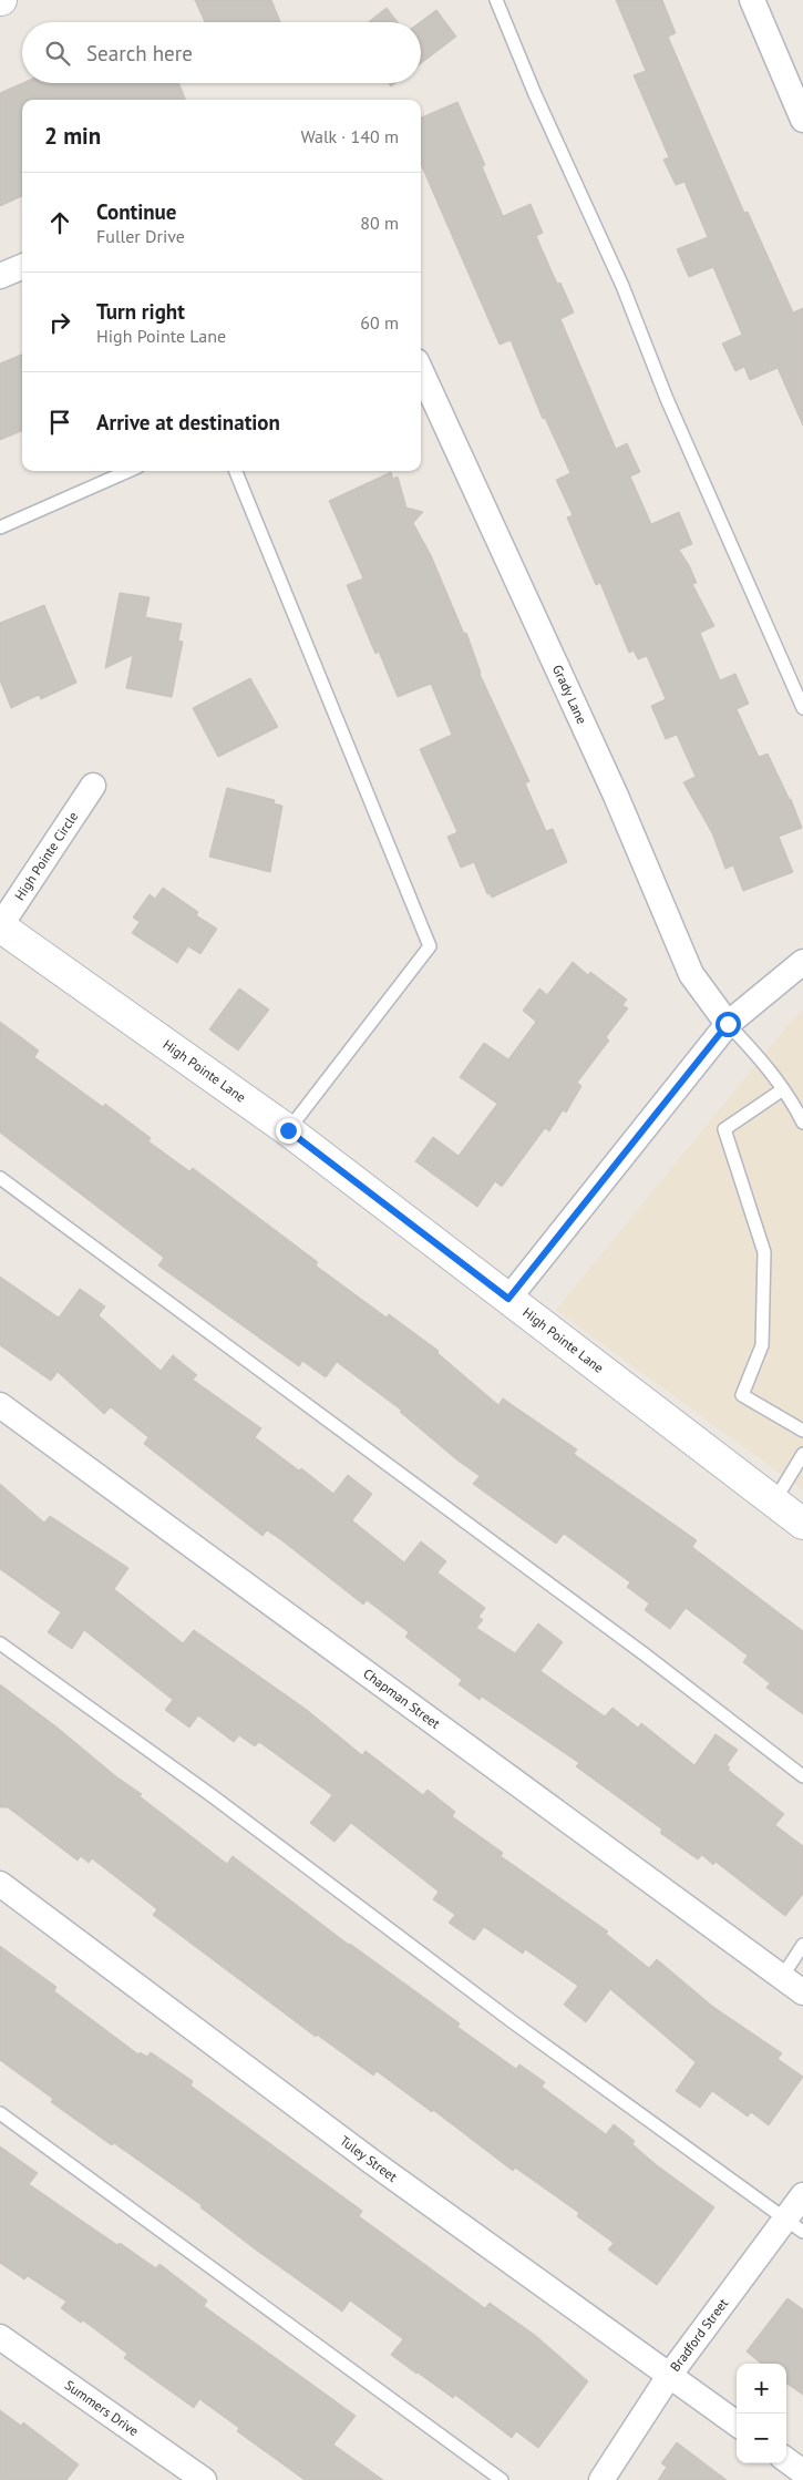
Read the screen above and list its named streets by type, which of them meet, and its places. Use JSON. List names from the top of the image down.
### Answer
{
  "streets": {
    "street": [
      "Grady Lane",
      "High Pointe Circle",
      "High Pointe Lane",
      "Chapman Street",
      "Tuley Street",
      "Bradford Street",
      "Summers Drive"
    ]
  },
  "crossings": [
    ["High Pointe Circle", "High Pointe Lane"],
    ["Tuley Street", "Bradford Street"]
  ],
  "page": {
    "search": "Search here",
    "heading": ["2 min", "Walk · 140 m"],
    "list": [
      ["Continue", "Fuller Drive", "80 m"],
      ["Turn right", "High Pointe Lane", "60 m"],
      "Arrive at destination"
    ],
    "map_buttons": ["+", "−"]
  }
}
